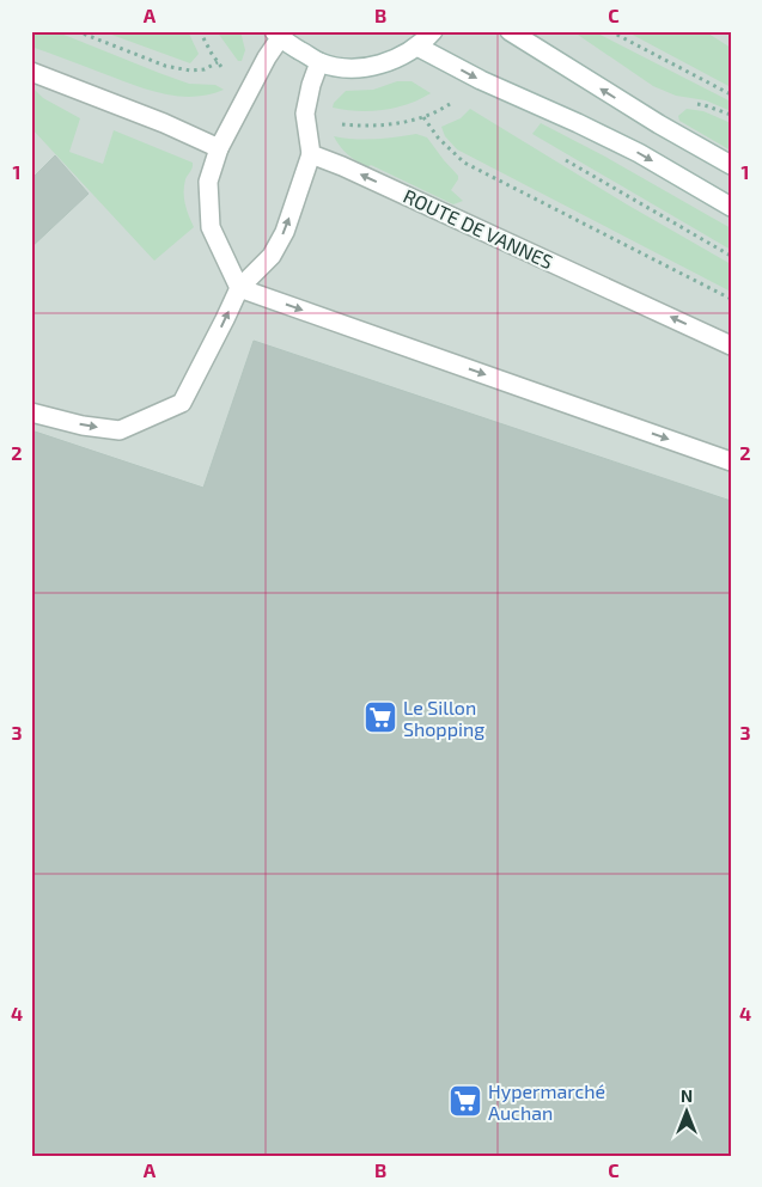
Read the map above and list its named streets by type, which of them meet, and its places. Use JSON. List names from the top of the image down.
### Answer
{
  "streets": {
    "main road": ["ROUTE DE VANNES"]
  },
  "places": {
    "supermarket": ["Le Sillon Shopping", "Hypermarché Auchan"]
  },
  "north": "top",
  "grid": {
    "columns": ["A", "B", "C"],
    "rows": [
      "1",
      "2",
      "3",
      "4"
    ]
  }
}
